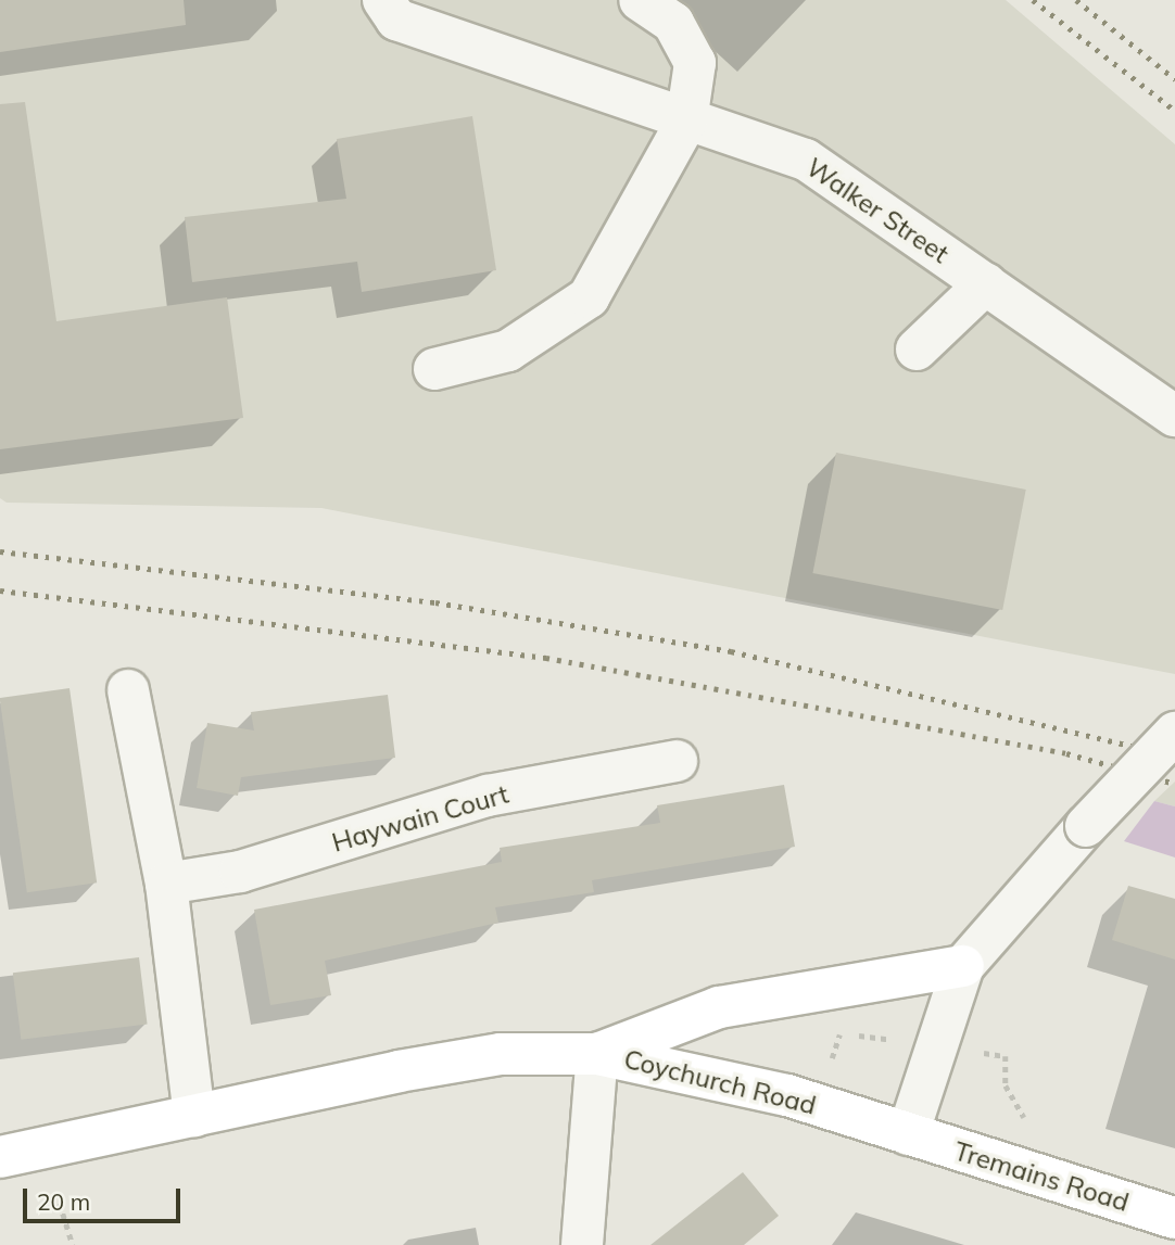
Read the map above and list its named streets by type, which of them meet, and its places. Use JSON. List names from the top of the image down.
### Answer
{
  "streets": {
    "main road": ["Coychurch Road", "Tremains Road"],
    "street": ["Walker Street", "Haywain Court"]
  },
  "crossings": [
    ["Coychurch Road", "Tremains Road"]
  ],
  "scale_bar": "20 m"
}
